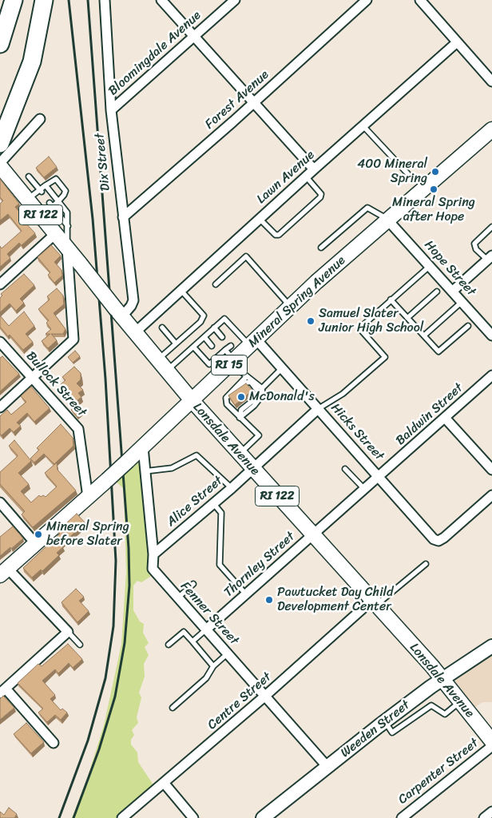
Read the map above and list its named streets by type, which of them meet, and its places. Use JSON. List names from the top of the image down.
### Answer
{
  "streets": {
    "main road": [
      "RI 122",
      "Mineral Spring Avenue",
      "RI 15",
      "Lonsdale Avenue",
      "Weeden Street"
    ],
    "street": [
      "Bloomingdale Avenue",
      "Forest Avenue",
      "Dix Street",
      "Lawn Avenue",
      "Hope Street",
      "Bullock Street",
      "Baldwin Street",
      "Hicks Street",
      "Alice Street",
      "Thornley Street",
      "Fenner Street",
      "Centre Street",
      "Carpenter Street"
    ]
  },
  "crossings": [
    ["Bloomingdale Avenue", "Dix Street"],
    ["Forest Avenue", "Dix Street"],
    ["Dix Street", "Lonsdale Avenue"],
    ["Lawn Avenue", "Lonsdale Avenue"],
    ["Hope Street", "Mineral Spring Avenue"],
    ["Mineral Spring Avenue", "Bullock Street"],
    ["Mineral Spring Avenue", "Hicks Street"],
    ["Mineral Spring Avenue", "Lonsdale Avenue"],
    ["Mineral Spring Avenue", "Fenner Street"],
    ["Baldwin Street", "Hicks Street"],
    ["Baldwin Street", "Lonsdale Avenue"],
    ["Baldwin Street", "Thornley Street"],
    ["Hicks Street", "Alice Street"],
    ["Lonsdale Avenue", "Alice Street"],
    ["Lonsdale Avenue", "Thornley Street"],
    ["Lonsdale Avenue", "Centre Street"],
    ["Lonsdale Avenue", "Weeden Street"],
    ["Alice Street", "Fenner Street"],
    ["Thornley Street", "Fenner Street"],
    ["Fenner Street", "Centre Street"],
    ["Fenner Street", "Weeden Street"]
  ],
  "places": [
    "400 Mineral Spring",
    "Mineral Spring after Hope",
    "Samuel Slater Junior High School",
    "McDonald's",
    "Mineral Spring before Slater",
    "Pawtucket Day Child Development Center"
  ]
}
